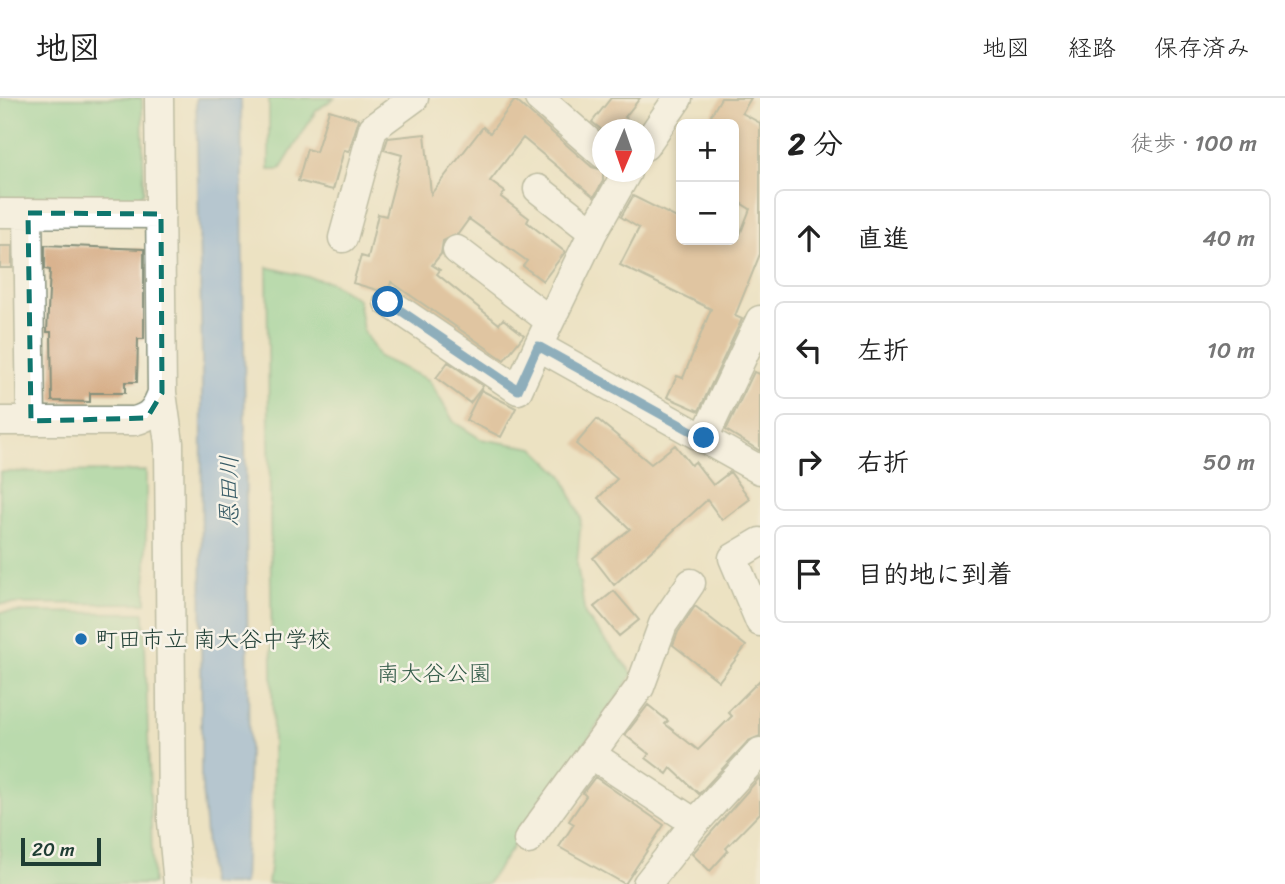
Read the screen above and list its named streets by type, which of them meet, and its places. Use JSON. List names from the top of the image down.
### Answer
{
  "water": ["恩田川"],
  "parks": ["南大谷公園"],
  "places": ["町田市立 南大谷中学校"],
  "scale_bar": "20 m",
  "north": "bottom",
  "page": {
    "header": "地図",
    "nav": ["地図", "経路", "保存済み"],
    "heading": ["2 分", "徒歩 · 100 m"],
    "map_buttons": ["+", "−"],
    "list": [
      ["直進", "40 m"],
      ["左折", "10 m"],
      ["右折", "50 m"],
      "目的地に到着"
    ],
    "scale": "20 m"
  }
}
